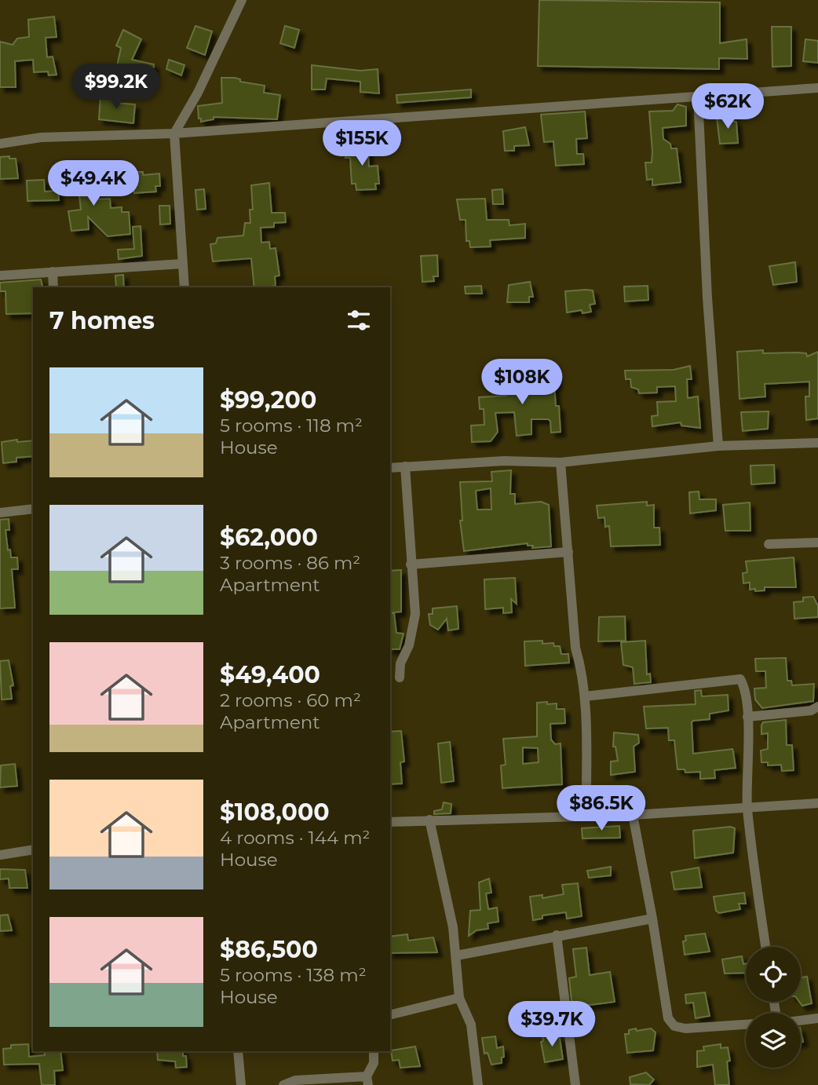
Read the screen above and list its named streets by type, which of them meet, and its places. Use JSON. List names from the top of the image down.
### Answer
{
  "page": {
    "price": [
      "$99.2K",
      "$62K",
      "$155K",
      "$49.4K",
      "$108K",
      "$86.5K",
      "$39.7K"
    ],
    "heading": "7 homes",
    "list": [
      {
        "name": "$99,200",
        "note": "5 rooms · 118 m² · House"
      },
      {
        "name": "$62,000",
        "note": "3 rooms · 86 m² · Apartment"
      },
      {
        "name": "$49,400",
        "note": "2 rooms · 60 m² · Apartment"
      },
      {
        "name": "$108,000",
        "note": "4 rooms · 144 m² · House"
      },
      {
        "name": "$86,500",
        "note": "5 rooms · 138 m² · House"
      }
    ]
  }
}
